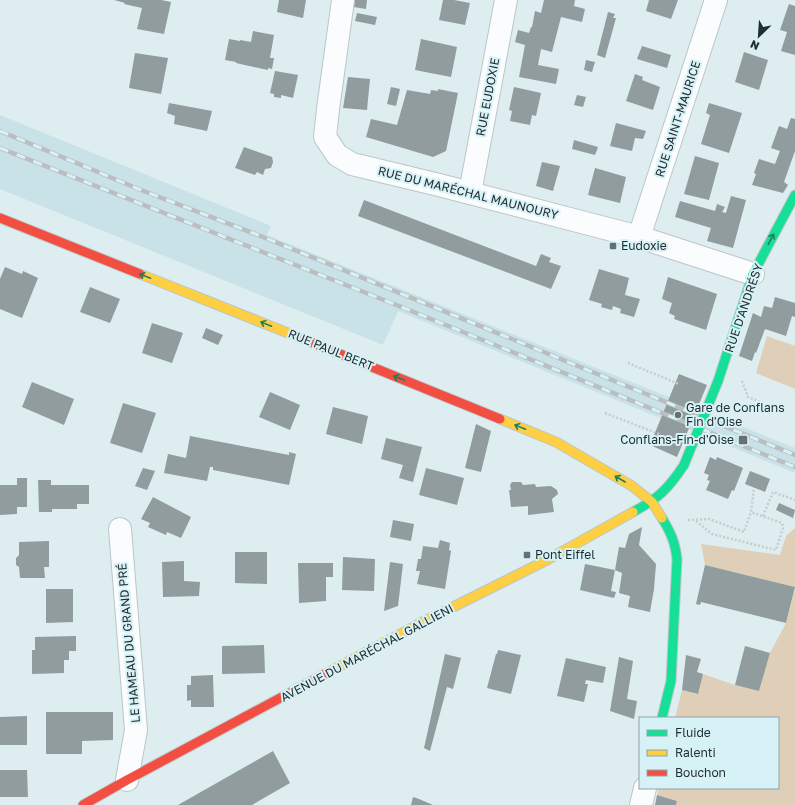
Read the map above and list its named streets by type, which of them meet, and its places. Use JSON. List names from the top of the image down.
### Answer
{
  "streets": {
    "street": [
      "RUE EUDOXIE",
      "RUE SAINT-MAURICE",
      "RUE DU MARÉCHAL MAUNOURY",
      "RUE D'ANDRÉSY",
      "RUE PAUL BERT",
      "LE HAMEAU DU GRAND PRÉ",
      "AVENUE DU MARÉCHAL GALLIENI"
    ]
  },
  "crossings": [
    ["RUE EUDOXIE", "RUE DU MARÉCHAL MAUNOURY"],
    ["RUE SAINT-MAURICE", "RUE DU MARÉCHAL MAUNOURY"],
    ["RUE DU MARÉCHAL MAUNOURY", "RUE D'ANDRÉSY"],
    ["RUE D'ANDRÉSY", "AVENUE DU MARÉCHAL GALLIENI"],
    ["RUE PAUL BERT", "AVENUE DU MARÉCHAL GALLIENI"],
    ["LE HAMEAU DU GRAND PRÉ", "AVENUE DU MARÉCHAL GALLIENI"]
  ],
  "one_way": ["RUE PAUL BERT"],
  "places": {
    "transit": ["Eudoxie", "Conflans-Fin-d'Oise", "Pont Eiffel"],
    "other": ["Gare de Conflans Fin d'Oise"]
  },
  "legend": ["Fluide", "Ralenti", "Bouchon"],
  "north": "bottom left"
}
